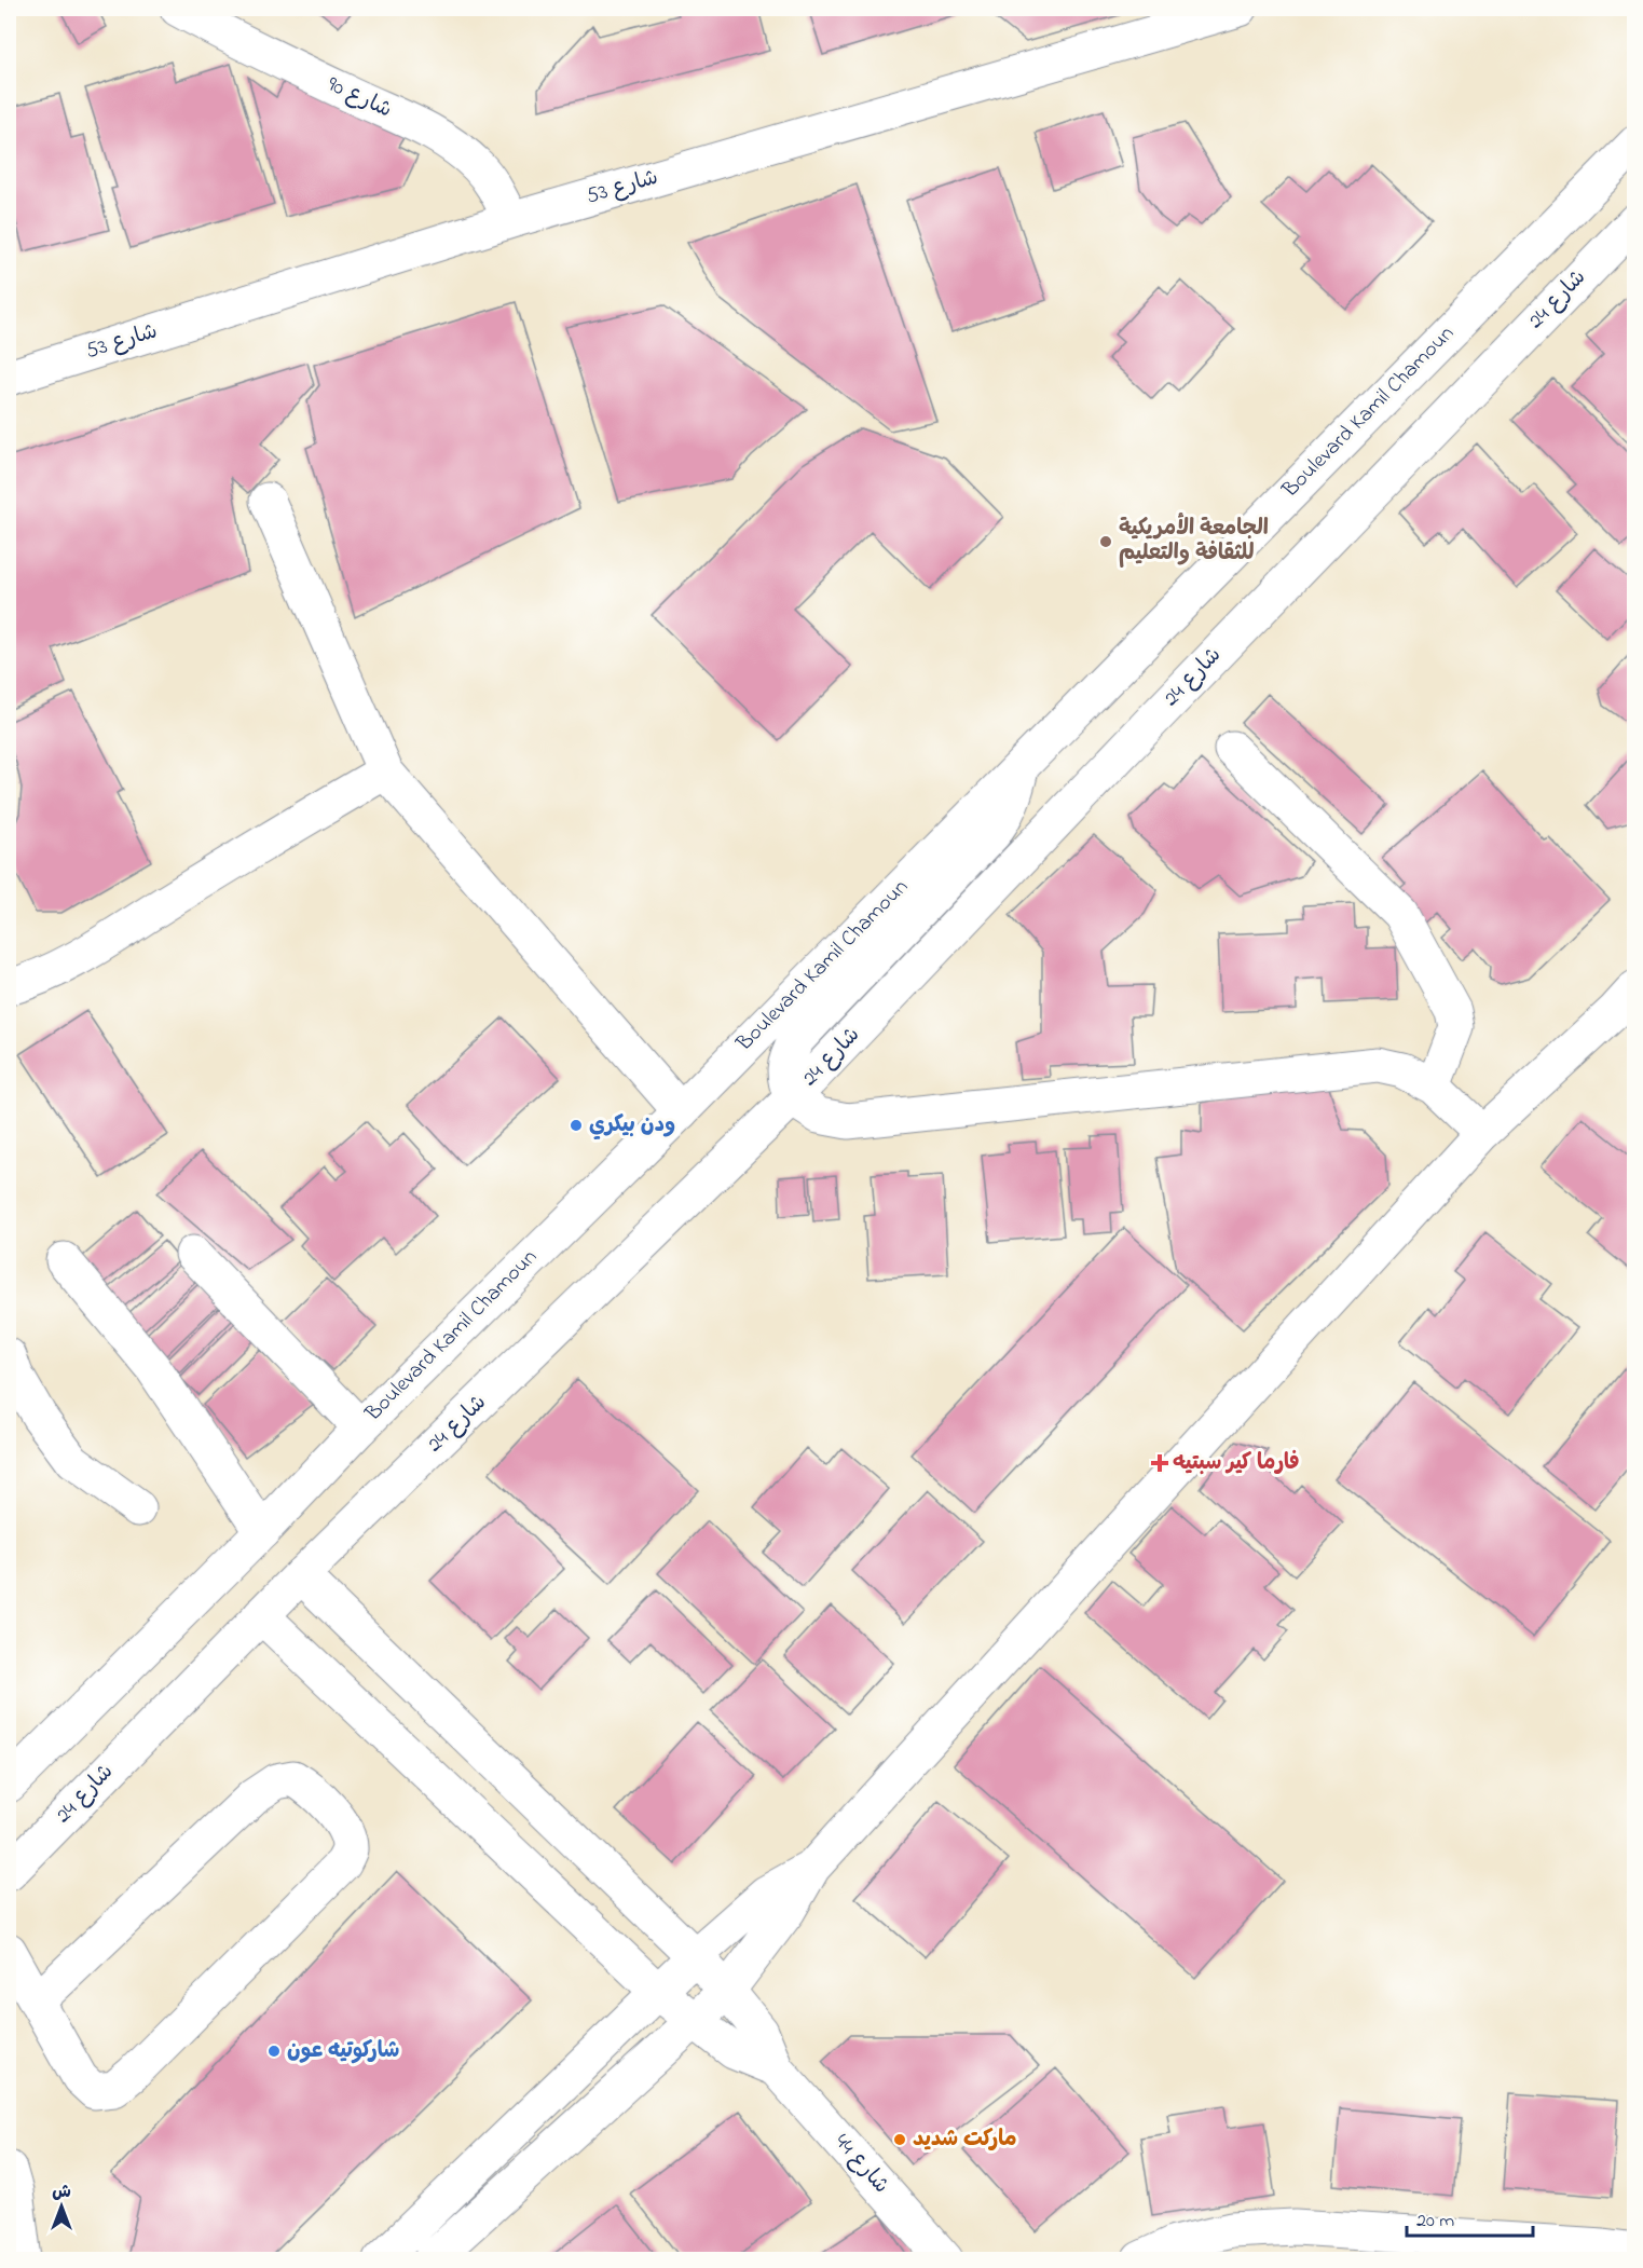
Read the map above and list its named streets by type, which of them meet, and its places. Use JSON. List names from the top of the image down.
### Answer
{
  "streets": {
    "street": [
      "شارع 90",
      "شارع 53",
      "شارع 24",
      "Boulevard Kamil Chamoun",
      "شارع 44"
    ]
  },
  "crossings": [
    ["شارع 90", "شارع 53"]
  ],
  "places": {
    "other": [
      "الجامعة الأمريكية للثقافة والتعليم",
      "ودن بيكري",
      "شاركوتيه عون",
      "ماركت شديد"
    ],
    "health": ["فارما كير سبتيه"]
  },
  "scale_bar": "20 m",
  "north": "top"
}
